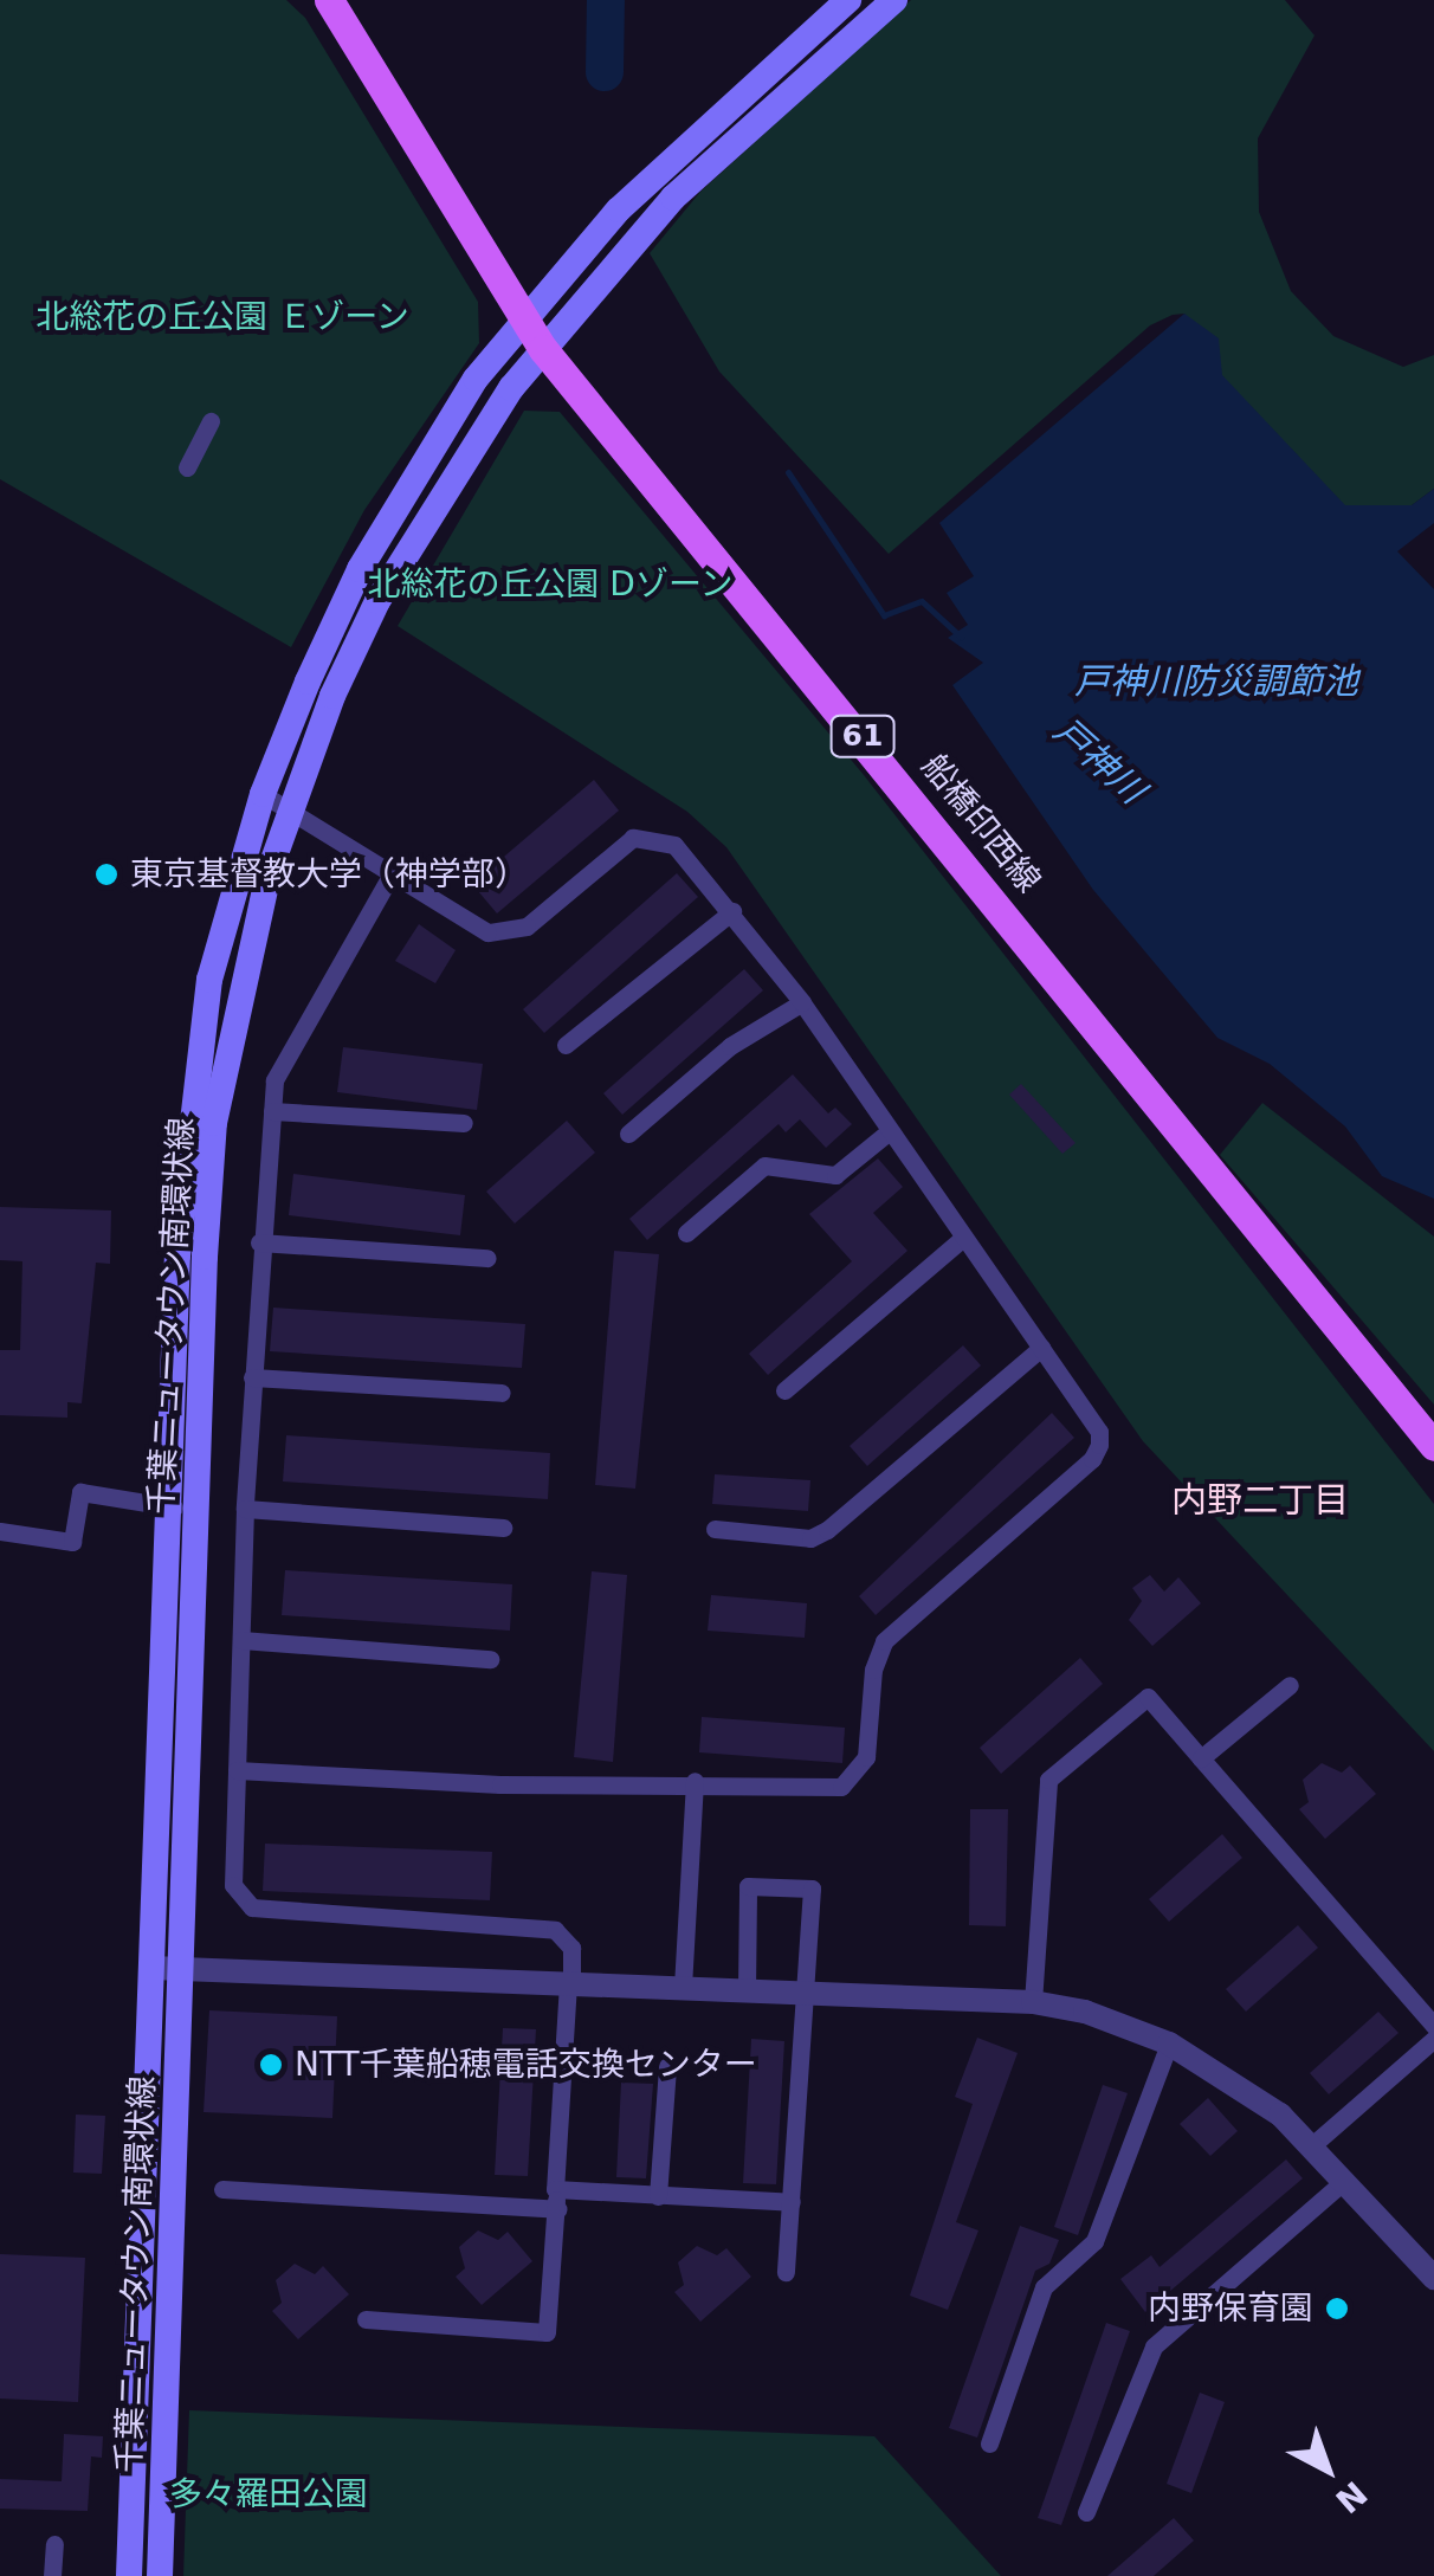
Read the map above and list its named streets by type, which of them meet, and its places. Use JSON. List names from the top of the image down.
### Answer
{
  "streets": {
    "main road": ["61", "船橋印西線", "千葉ニュータウン南環状線"]
  },
  "crossings": [
    ["船橋印西線", "千葉ニュータウン南環状線"]
  ],
  "districts": ["内野二丁目"],
  "water": ["戸神川防災調節池", "戸神川"],
  "parks": ["北総花の丘公園 Ｅゾーン", "北総花の丘公園 Dゾーン", "多々羅田公園"],
  "places": ["東京基督教大学（神学部）", "NTT千葉船穂電話交換センター", "内野保育園"],
  "north": "bottom right"
}
